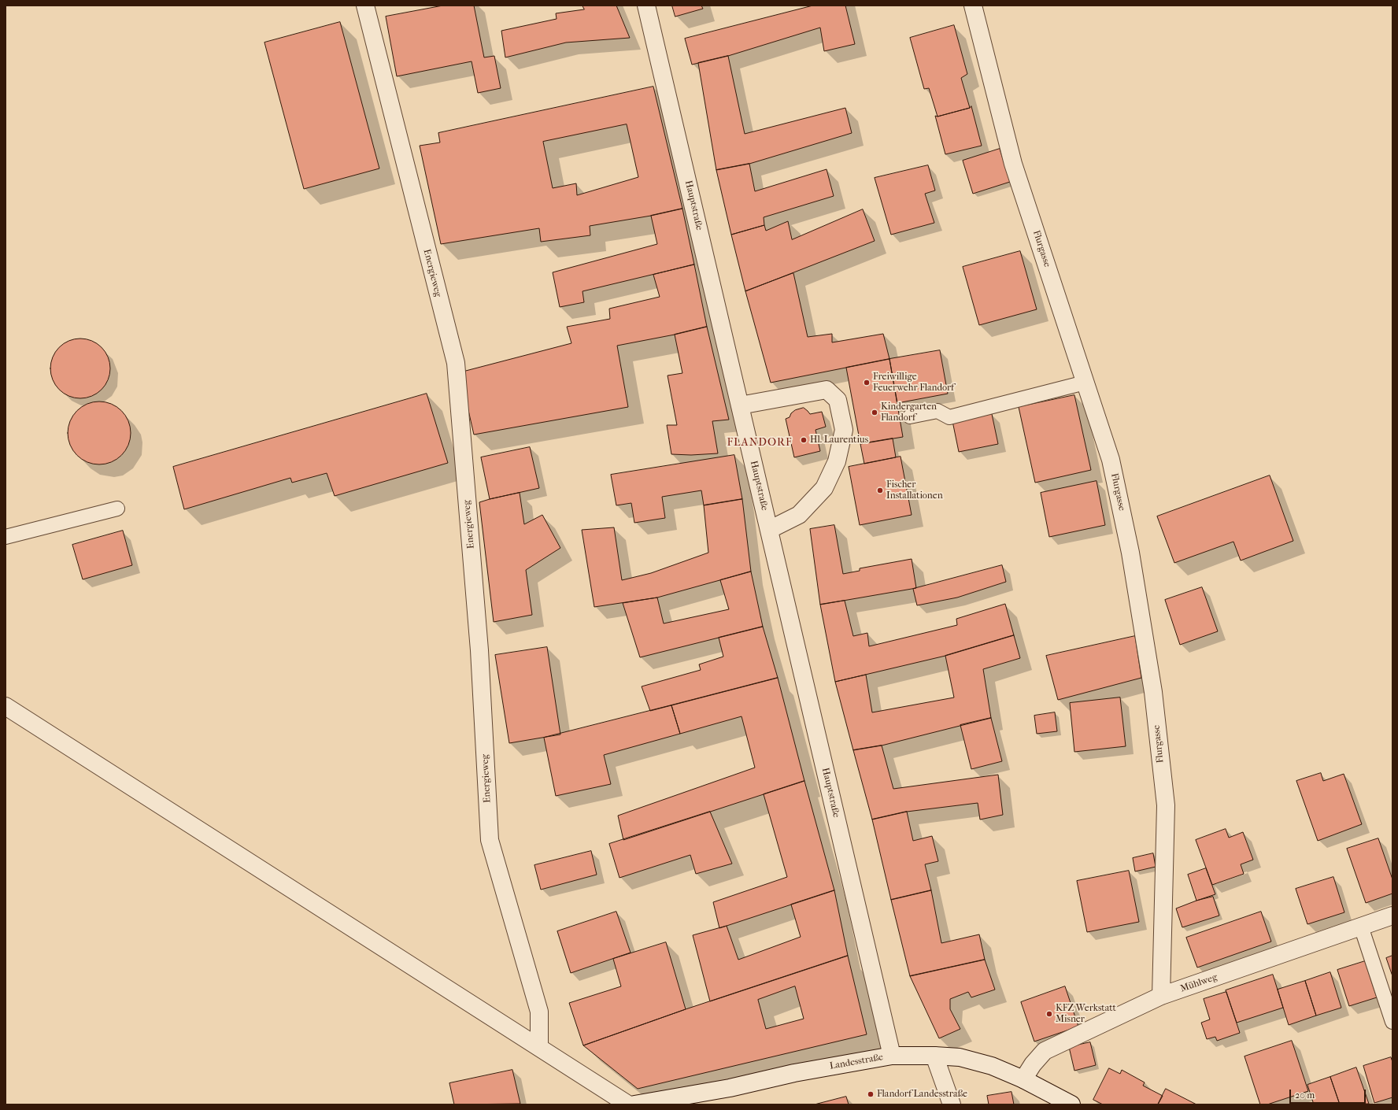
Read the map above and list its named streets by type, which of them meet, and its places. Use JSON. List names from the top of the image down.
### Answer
{
  "streets": {
    "street": [
      "Hauptstraße",
      "Flurgasse",
      "Energieweg",
      "Mühlweg",
      "Landesstraße"
    ]
  },
  "crossings": [
    ["Hauptstraße", "Landesstraße"],
    ["Flurgasse", "Mühlweg"],
    ["Mühlweg", "Landesstraße"]
  ],
  "districts": ["FLANDORF"],
  "places": [
    "Freiwillige Feuerwehr Flandorf",
    "Kindergarten Flandorf",
    "Hl. Laurentius",
    "Fischer Installationen",
    "KFZ Werkstatt Misner",
    "Flandorf Landesstraße"
  ],
  "scale_bar": "20 m"
}
